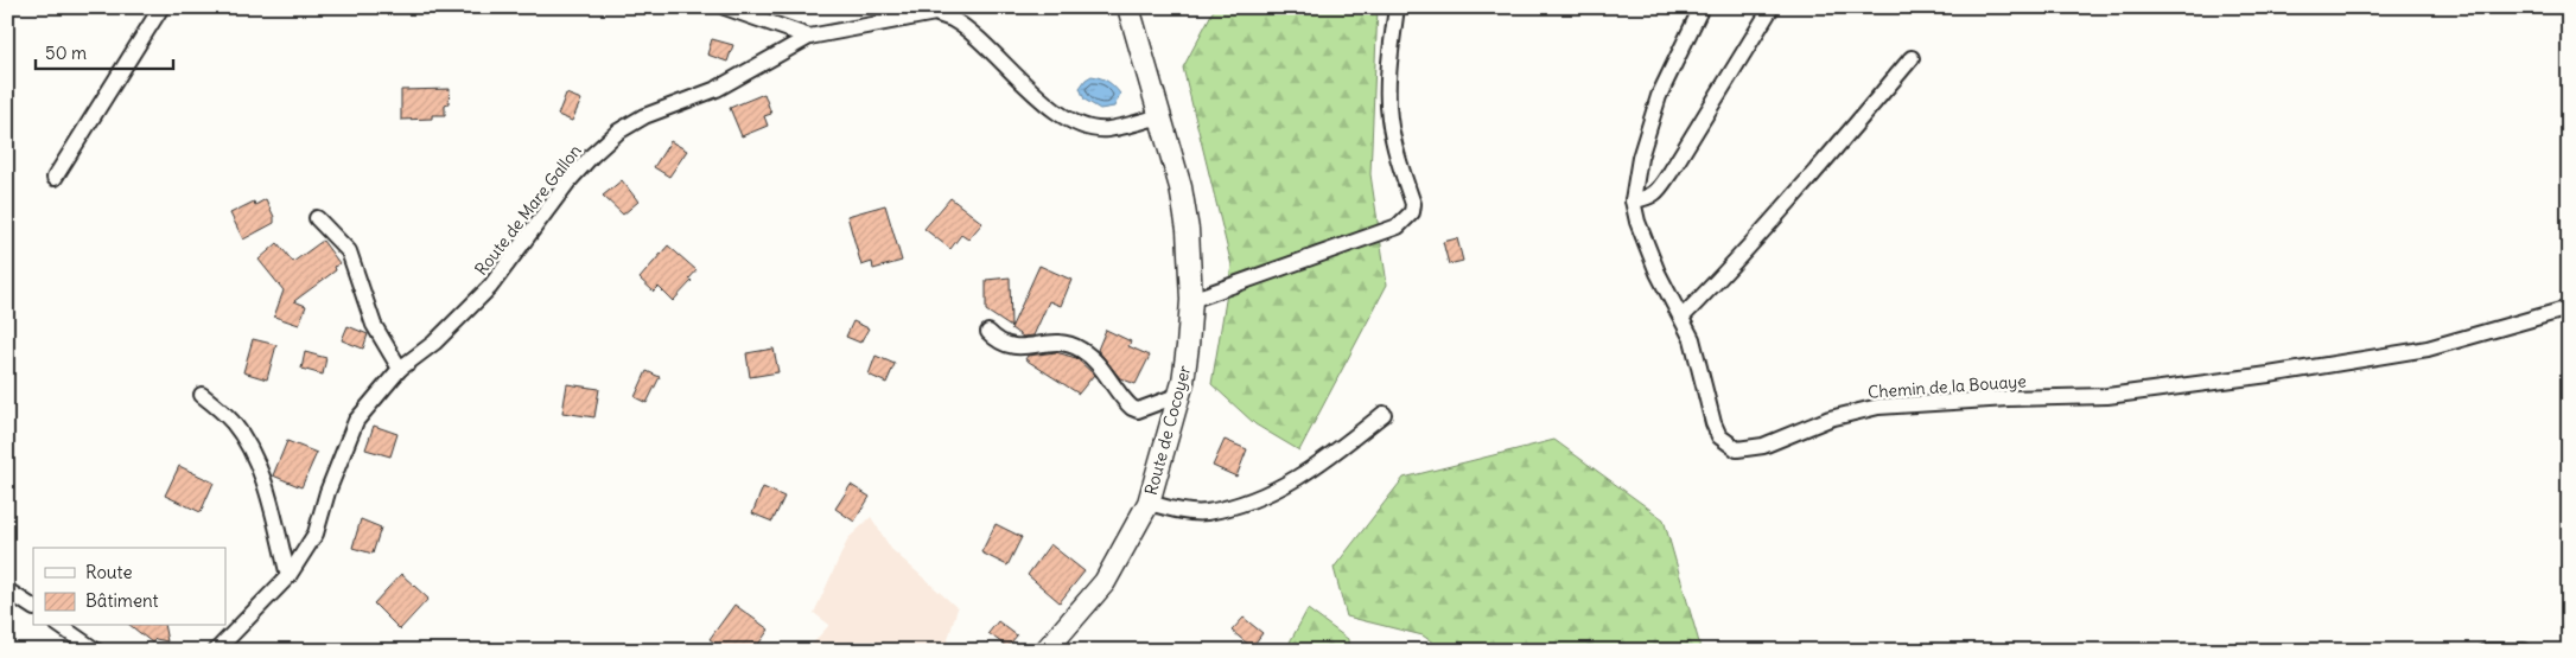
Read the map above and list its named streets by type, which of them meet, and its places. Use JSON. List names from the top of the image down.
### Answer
{
  "streets": {
    "main road": ["Route de Cocoyer"],
    "street": ["Route de Mare Gallon", "Chemin de la Bouaye"]
  },
  "crossings": [
    ["Route de Mare Gallon", "Route de Cocoyer"]
  ],
  "legend": ["Route", "Bâtiment"],
  "scale_bar": "50 m"
}
